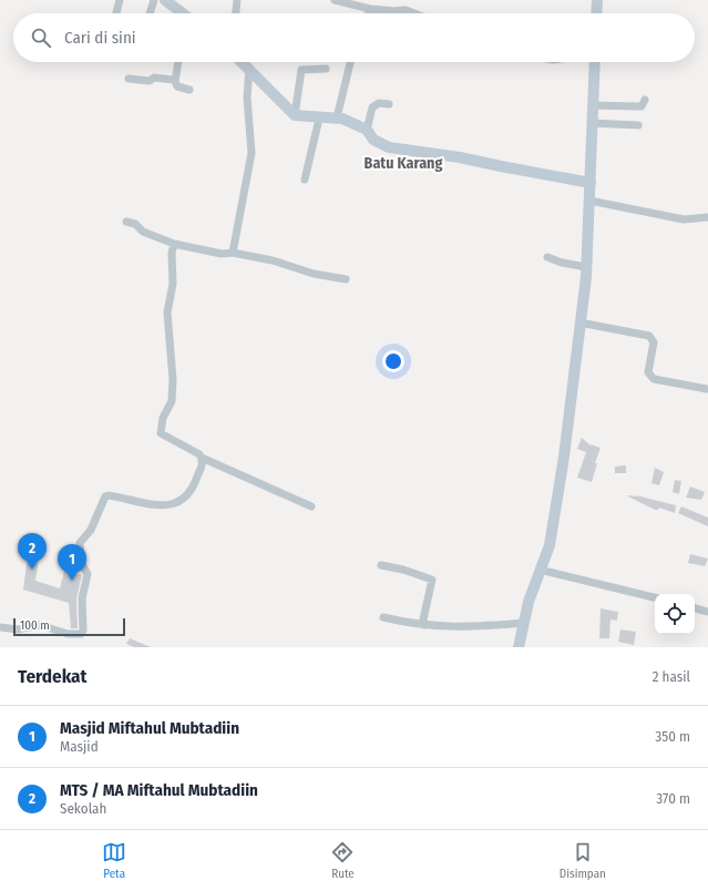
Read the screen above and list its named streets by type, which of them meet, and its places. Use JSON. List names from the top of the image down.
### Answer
{
  "districts": ["Batu Karang"],
  "scale_bar": "100 m",
  "page": {
    "search": "Cari di sini",
    "pins": ["2", "1"],
    "scale": "100 m",
    "heading": ["Terdekat", "2 hasil"],
    "list": [
      {
        "mark": "1",
        "name": "Masjid Miftahul Mubtadiin",
        "note": "Masjid",
        "value": "350 m"
      },
      {
        "mark": "2",
        "name": "MTS / MA Miftahul Mubtadiin",
        "note": "Sekolah",
        "value": "370 m"
      }
    ],
    "nav": ["Peta", "Rute", "Disimpan"]
  }
}
